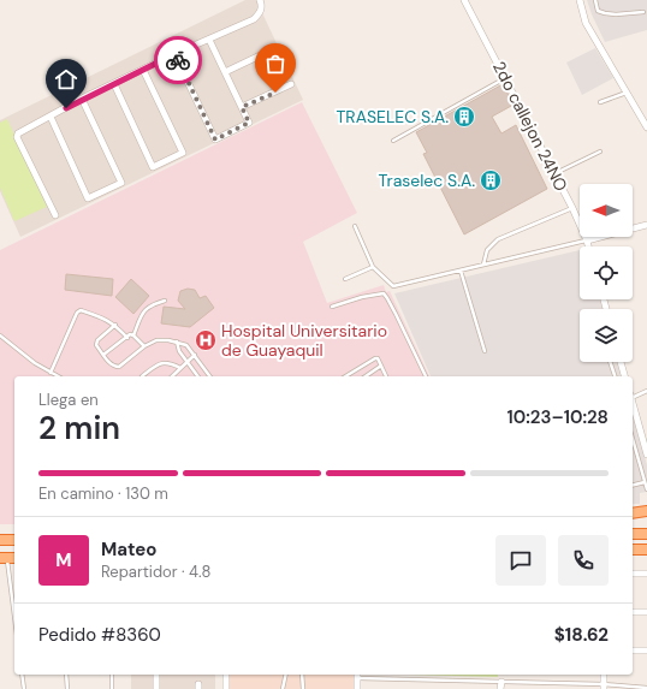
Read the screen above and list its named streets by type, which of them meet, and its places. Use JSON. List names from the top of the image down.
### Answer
{
  "streets": {
    "street": ["2do callejon 24NO"]
  },
  "places": {
    "building": ["TRASELEC S.A.", "Traselec S.A."],
    "hospital": ["Hospital Universitario de Guayaquil"]
  },
  "north": "left",
  "page": {
    "heading": ["2 min", "Llega en", "10:23–10:28"],
    "panel": [
      "Mateo",
      "Repartidor · 4.8",
      "Pedido #8360",
      "$18.62"
    ],
    "bar": "En camino · 130 m",
    "round": "M"
  }
}
